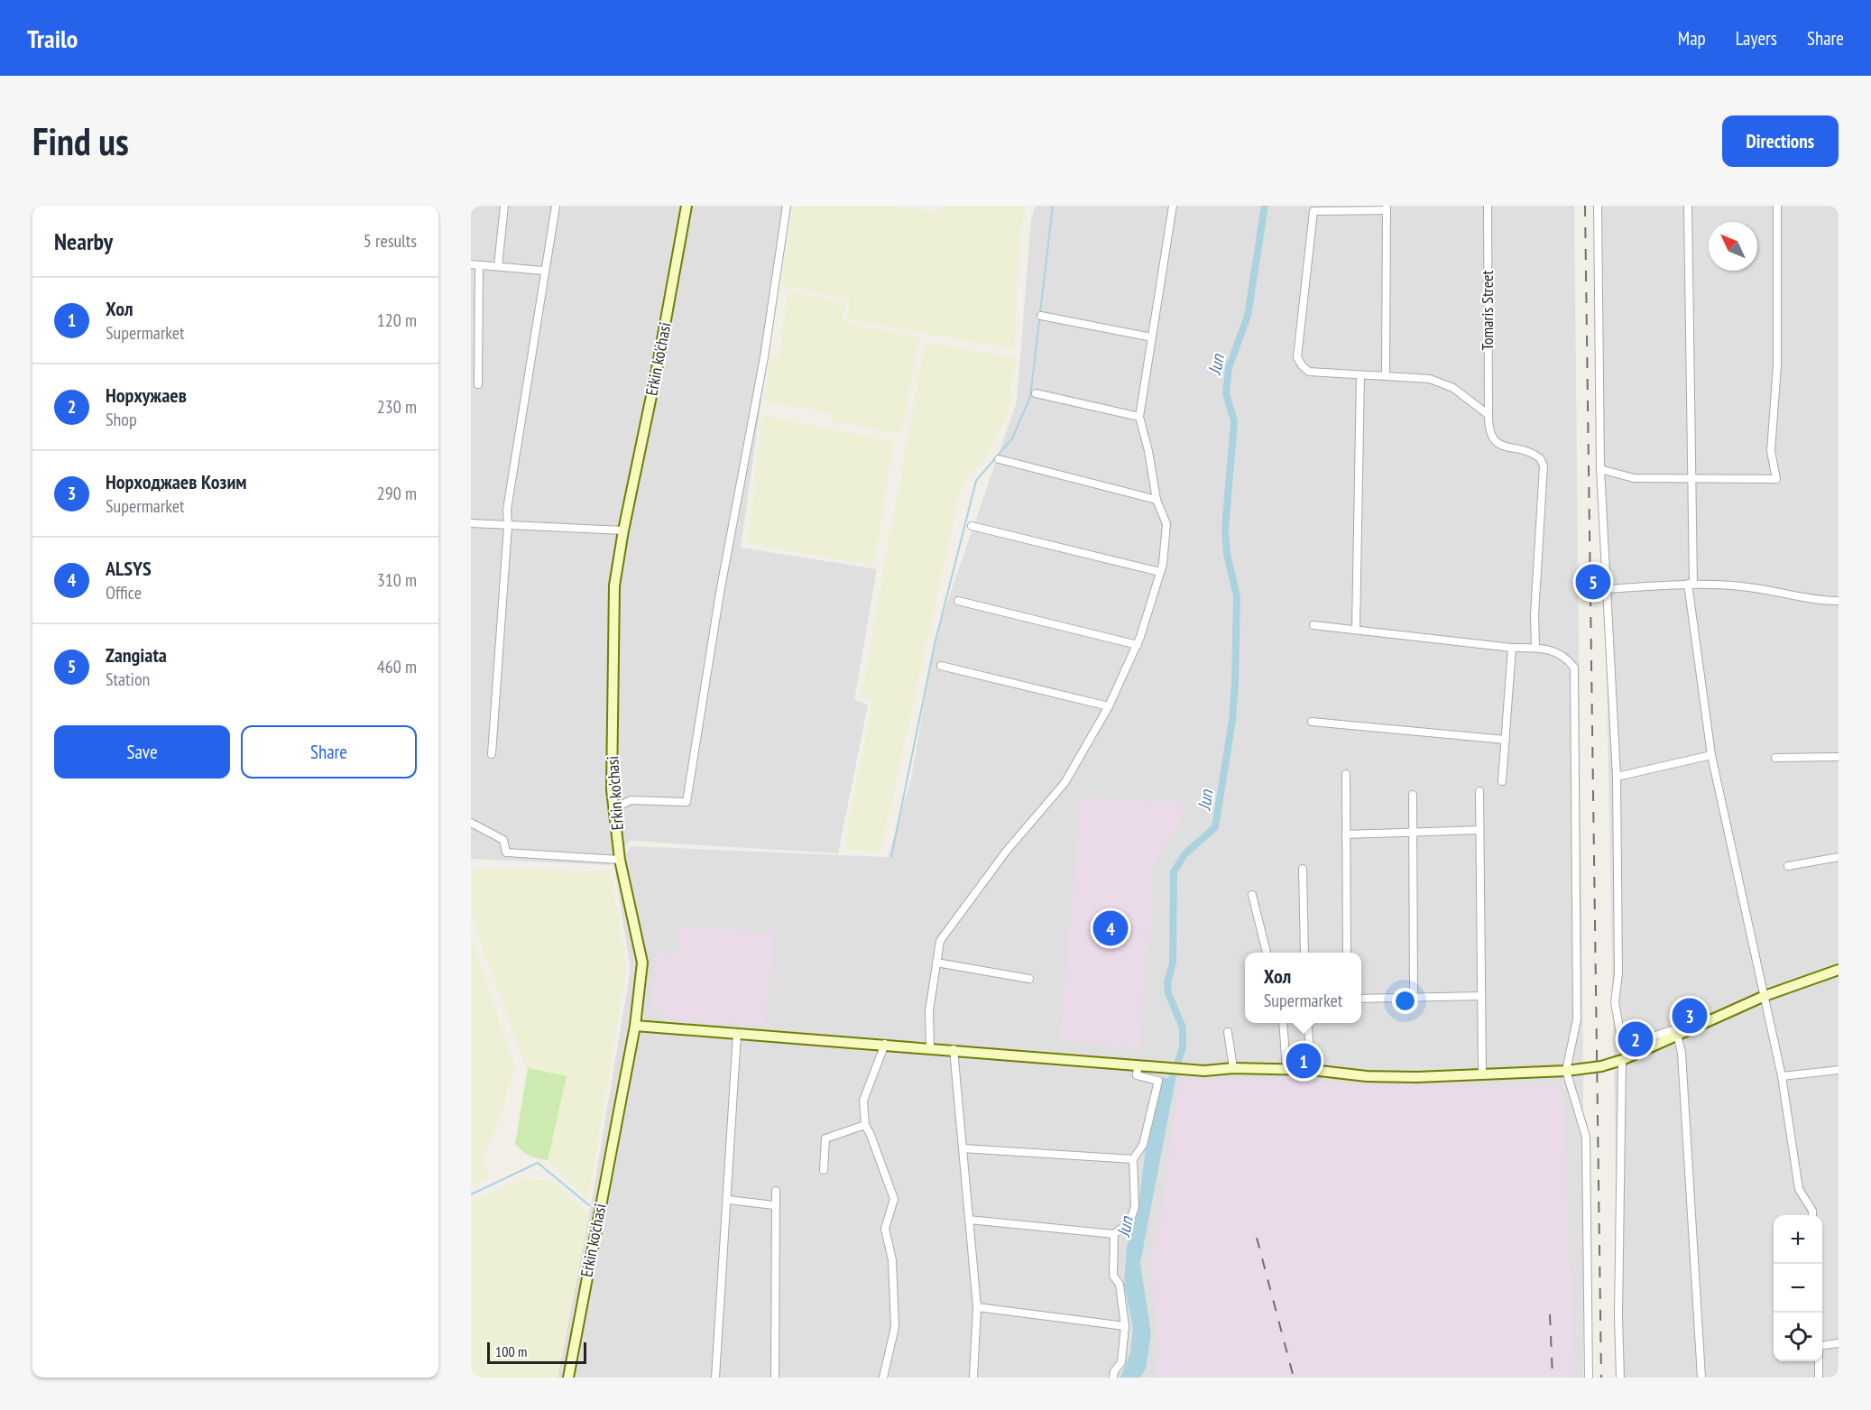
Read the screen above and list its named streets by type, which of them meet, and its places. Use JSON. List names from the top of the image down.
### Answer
{
  "streets": {
    "main road": ["Erkin ko'chasi"],
    "street": ["Tomaris Street"]
  },
  "water": ["Jun"],
  "scale_bar": "100 m",
  "north": "top left",
  "page": {
    "header": "Trailo",
    "nav": ["Map", "Layers", "Share"],
    "buttons": [
      "Directions",
      ["Save", "Share"]
    ],
    "title": "Find us",
    "heading": ["Nearby", "5 results"],
    "list": [
      {
        "mark": "1",
        "name": "Хол",
        "note": "Supermarket",
        "value": "120 m"
      },
      {
        "mark": "2",
        "name": "Норхужаев",
        "note": "Shop",
        "value": "230 m"
      },
      {
        "mark": "3",
        "name": "Норходжаев Козим",
        "note": "Supermarket",
        "value": "290 m"
      },
      {
        "mark": "4",
        "name": "ALSYS",
        "note": "Office",
        "value": "310 m"
      },
      {
        "mark": "5",
        "name": "Zangiata",
        "note": "Station",
        "value": "460 m"
      }
    ],
    "pins": [
      "5",
      "4",
      "3",
      "2",
      "1"
    ],
    "popup": ["Хол", "Supermarket"],
    "map_buttons": ["+", "−"],
    "scale": "100 m"
  }
}
